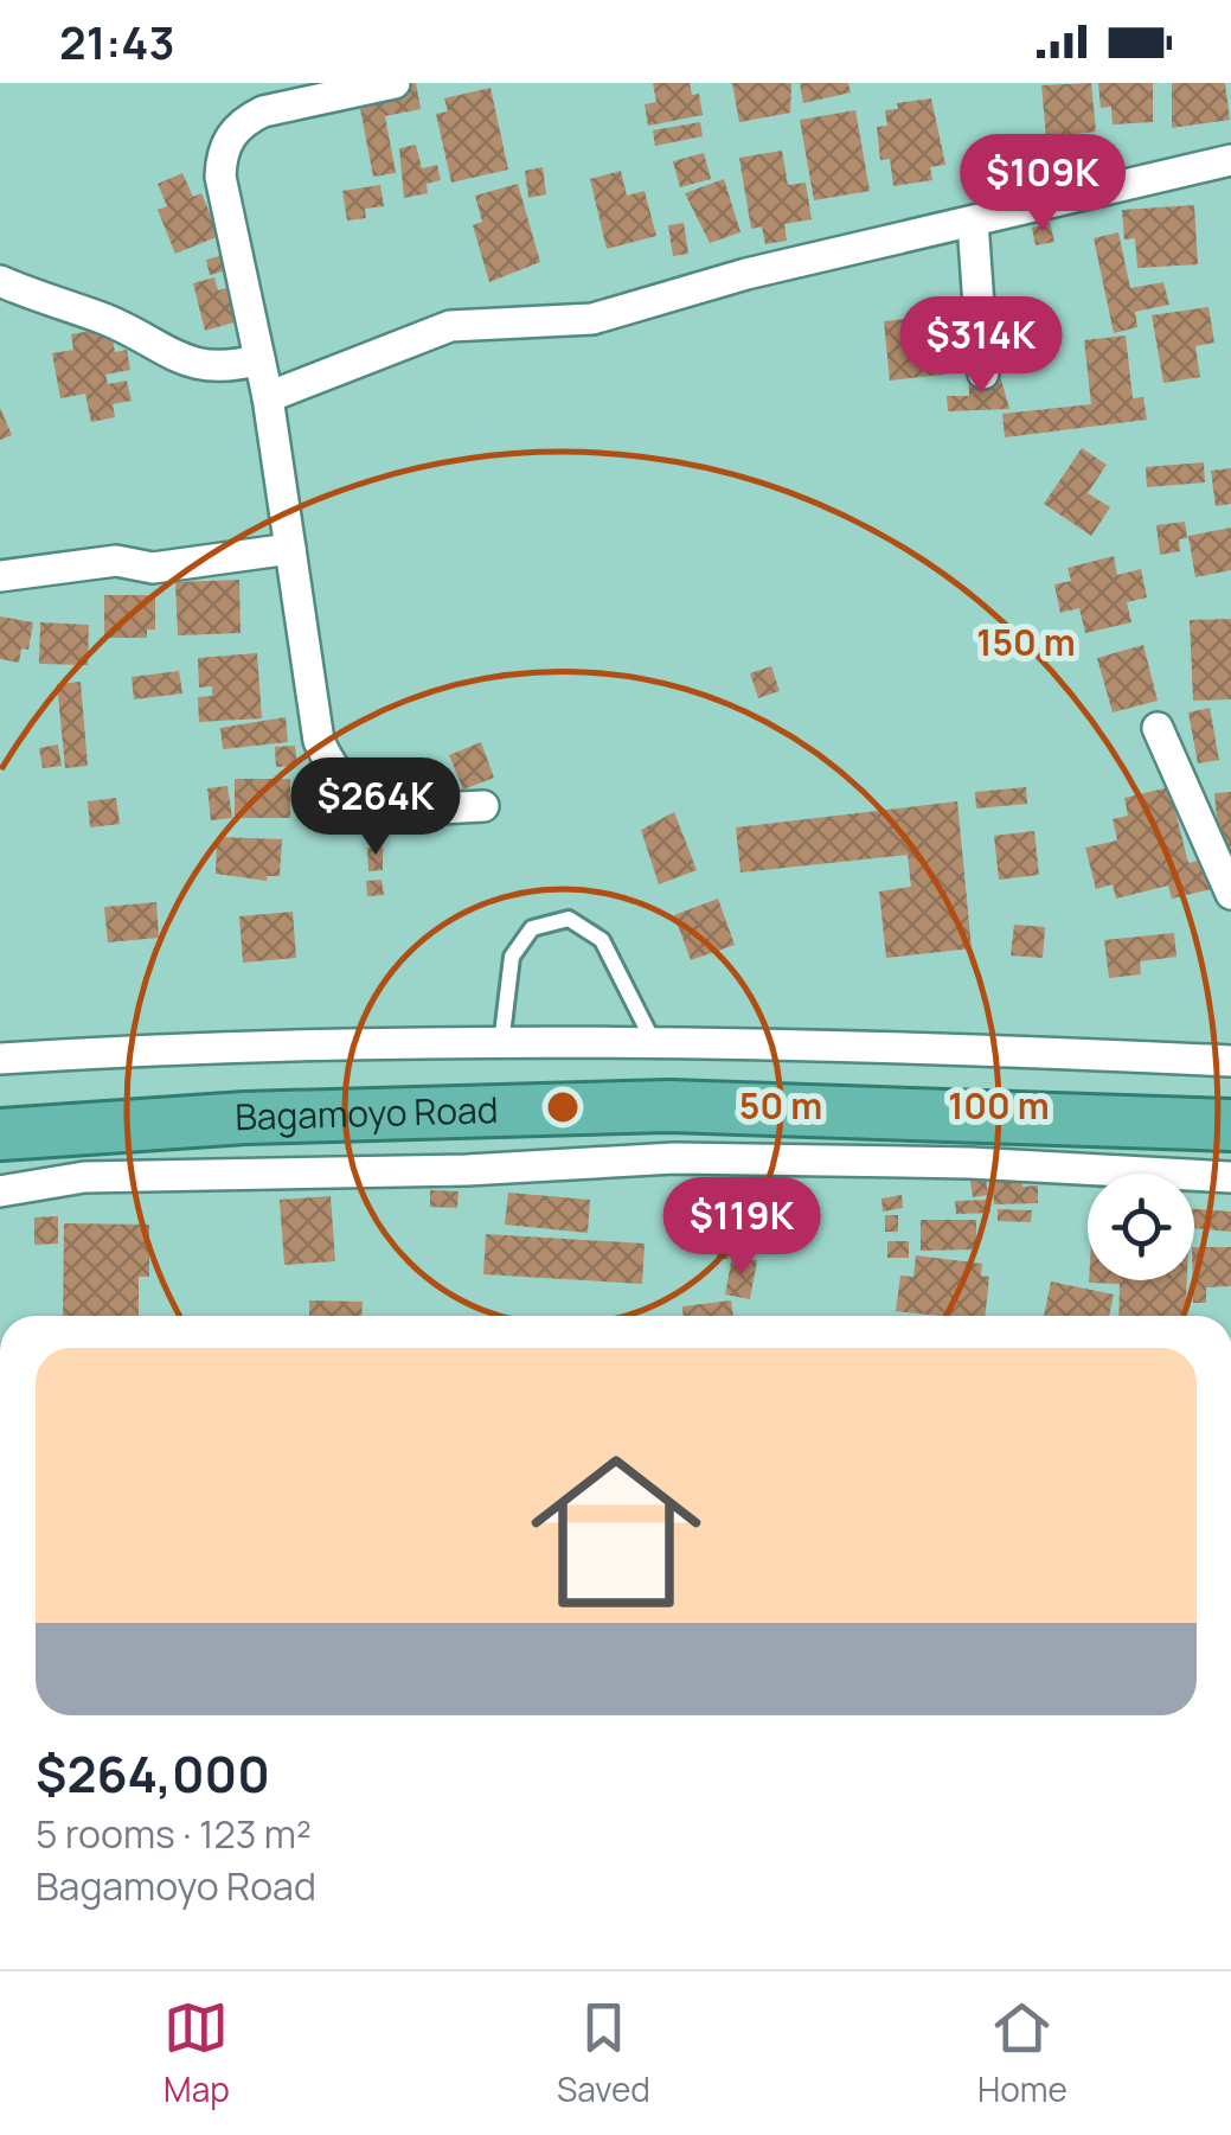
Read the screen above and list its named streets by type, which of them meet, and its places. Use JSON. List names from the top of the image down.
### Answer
{
  "streets": {
    "highway": ["Bagamoyo Road"]
  },
  "page": {
    "status": "21:43",
    "price": [
      "$109K",
      "$314K",
      "$264K",
      "$119K"
    ],
    "list": [
      {
        "name": "$264,000",
        "note": "5 rooms · 123 m² · Bagamoyo Road"
      }
    ],
    "tabs": ["Map", "Saved", "Home"]
  },
  "rings": ["150 m", "50 m", "100 m"]
}
